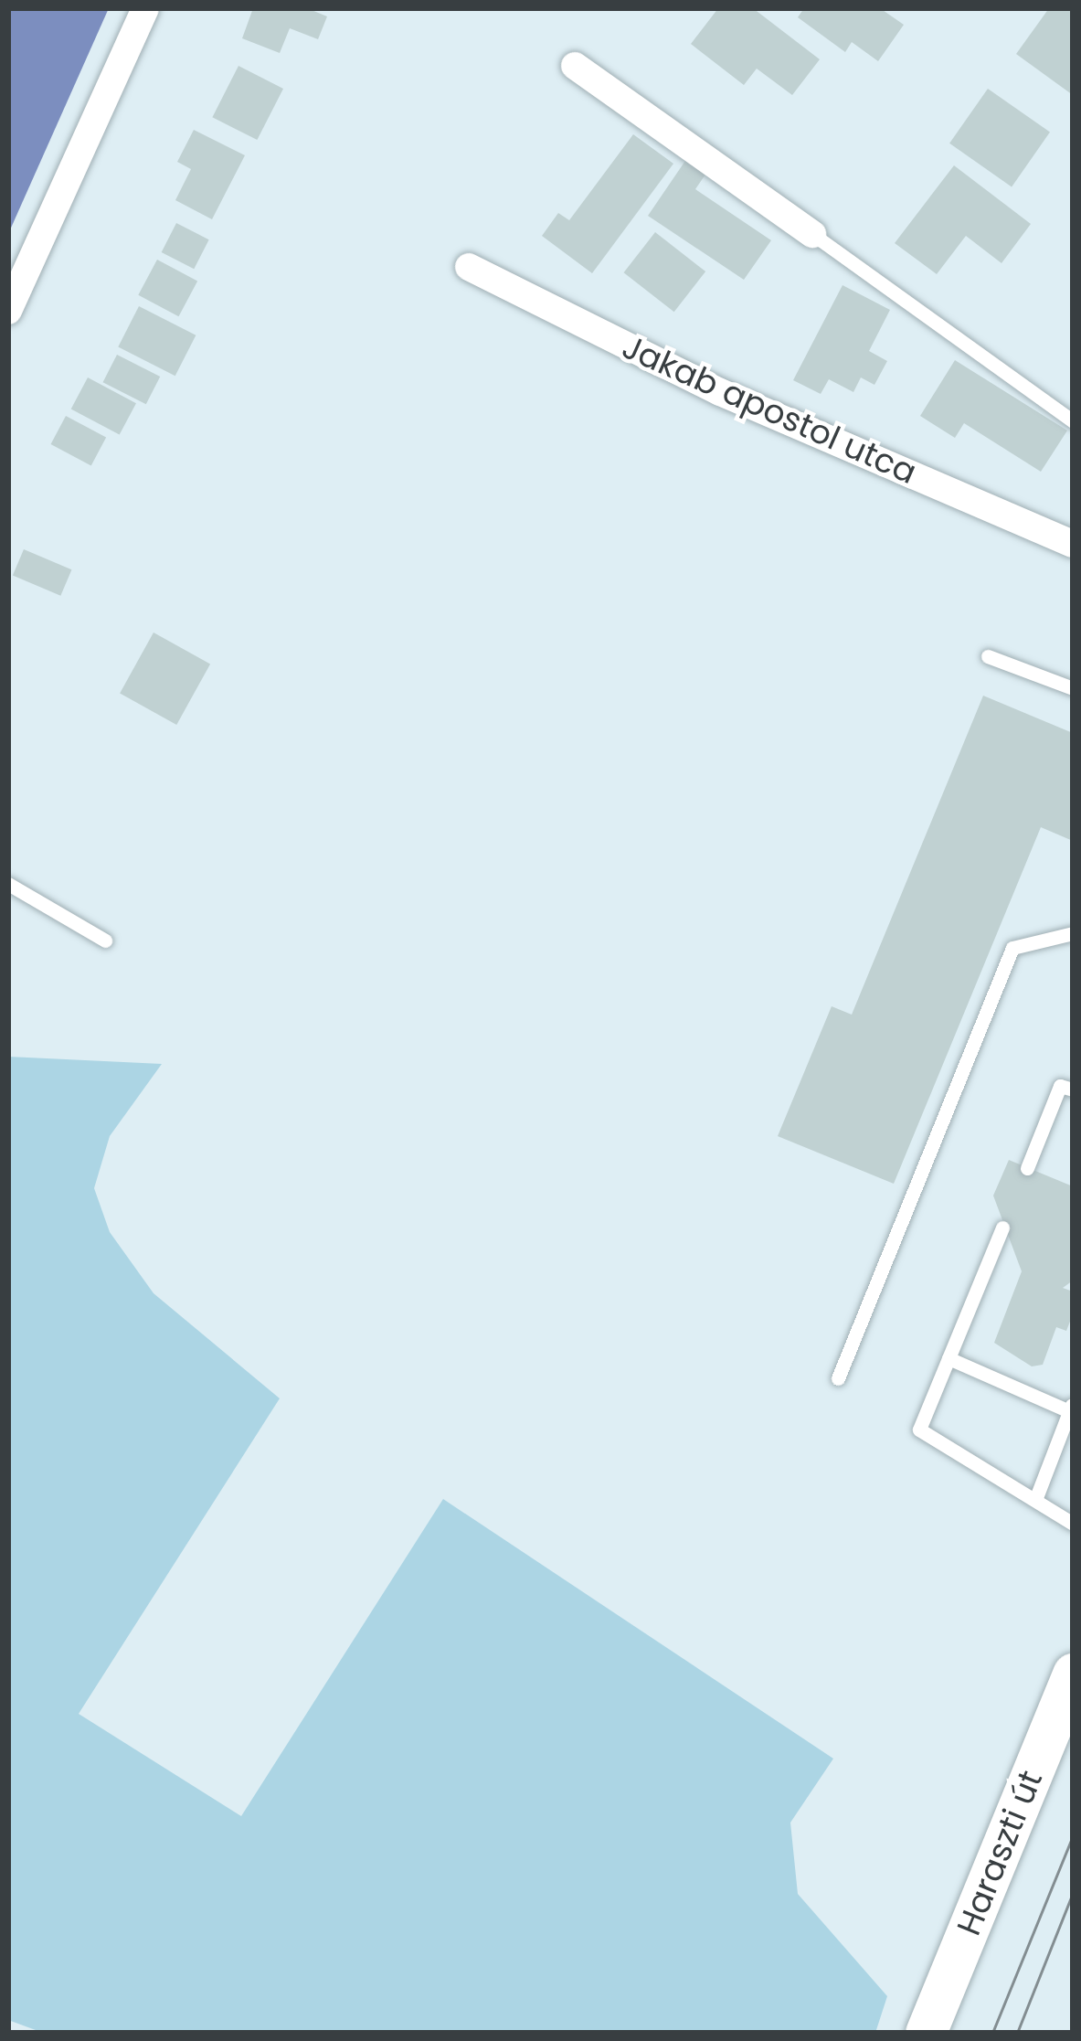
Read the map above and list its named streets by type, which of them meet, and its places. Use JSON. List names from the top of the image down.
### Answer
{
  "streets": {
    "main road": ["Haraszti út"],
    "street": ["Jakab apostol utca"]
  }
}
